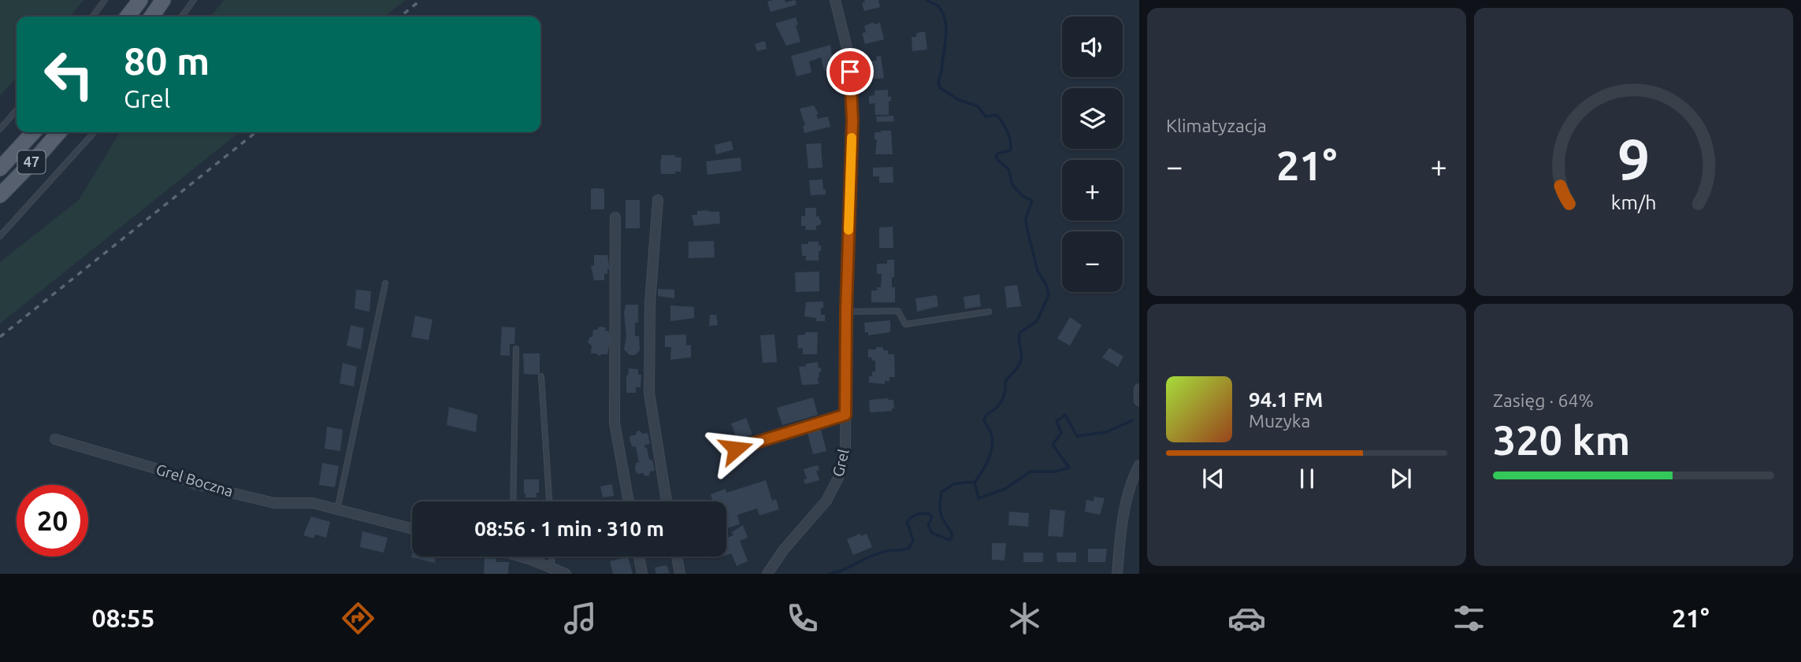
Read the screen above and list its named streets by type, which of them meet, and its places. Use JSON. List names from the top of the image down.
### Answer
{
  "streets": {
    "main road": ["47"],
    "street": ["Grel", "Grel Boczna"]
  },
  "page": {
    "tile": [
      "Klimatyzacja",
      ["Zasięg · 64%", "320 km"]
    ],
    "map_buttons": ["+", "−"],
    "turn": ["80 m", "Grel"],
    "heat": ["−", "21°", "+"],
    "song": ["94.1 FM", "Muzyka"],
    "limit": "20",
    "trip": "08:56 · 1 min · 310 m",
    "tabs": ["08:55", "21°"],
    "gauge": ["9", "km/h"]
  }
}
